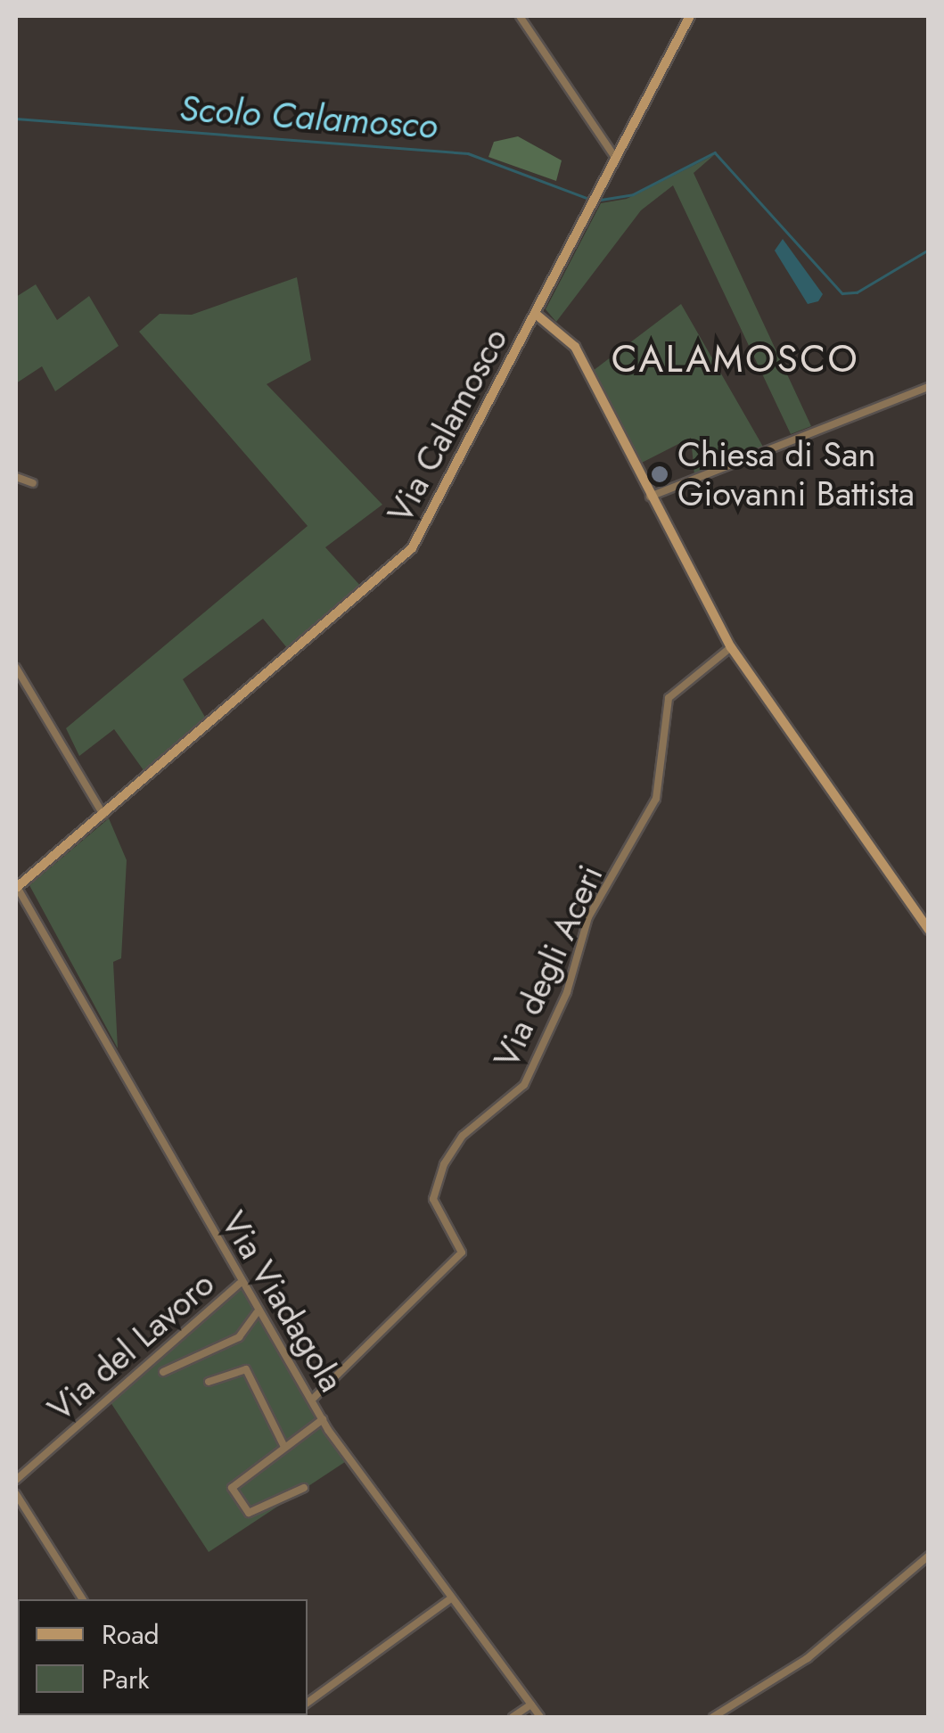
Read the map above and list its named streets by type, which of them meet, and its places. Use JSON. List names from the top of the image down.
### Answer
{
  "streets": {
    "street": [
      "Via Calamosco",
      "Via degli Aceri",
      "Via Viadagola",
      "Via del Lavoro"
    ]
  },
  "crossings": [
    ["Via Calamosco", "Via Viadagola"],
    ["Via degli Aceri", "Via Viadagola"],
    ["Via Viadagola", "Via del Lavoro"]
  ],
  "districts": ["CALAMOSCO"],
  "water": ["Scolo Calamosco"],
  "places": ["Chiesa di San Giovanni Battista"],
  "legend": ["Road", "Park"]
}
